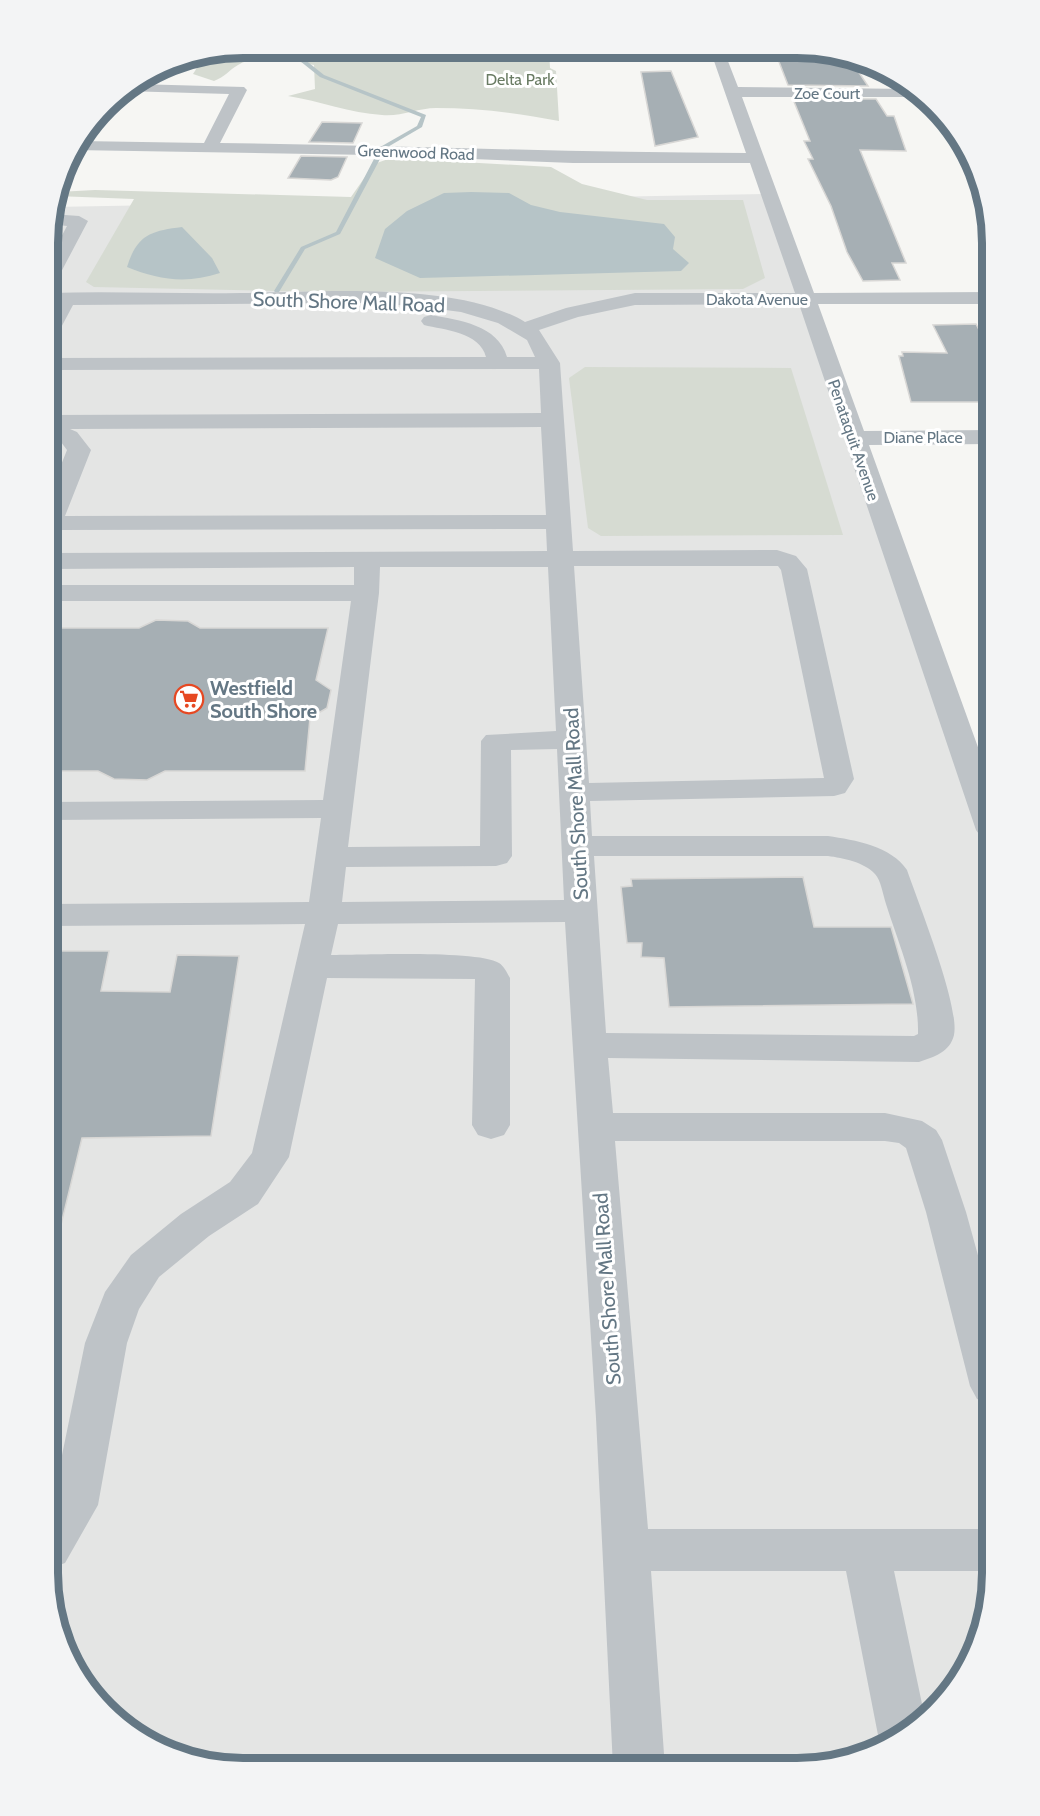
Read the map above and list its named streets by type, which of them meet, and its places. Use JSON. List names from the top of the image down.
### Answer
{
  "streets": {
    "street": [
      "Zoe Court",
      "Greenwood Road",
      "Dakota Avenue",
      "South Shore Mall Road",
      "Diane Place",
      "Penataquit Avenue"
    ]
  },
  "crossings": [
    ["Zoe Court", "Penataquit Avenue"],
    ["Greenwood Road", "Penataquit Avenue"],
    ["Dakota Avenue", "South Shore Mall Road"],
    ["Dakota Avenue", "Penataquit Avenue"],
    ["Diane Place", "Penataquit Avenue"]
  ],
  "parks": ["Delta Park"],
  "places": {
    "supermarket": ["Westfield South Shore"]
  }
}
